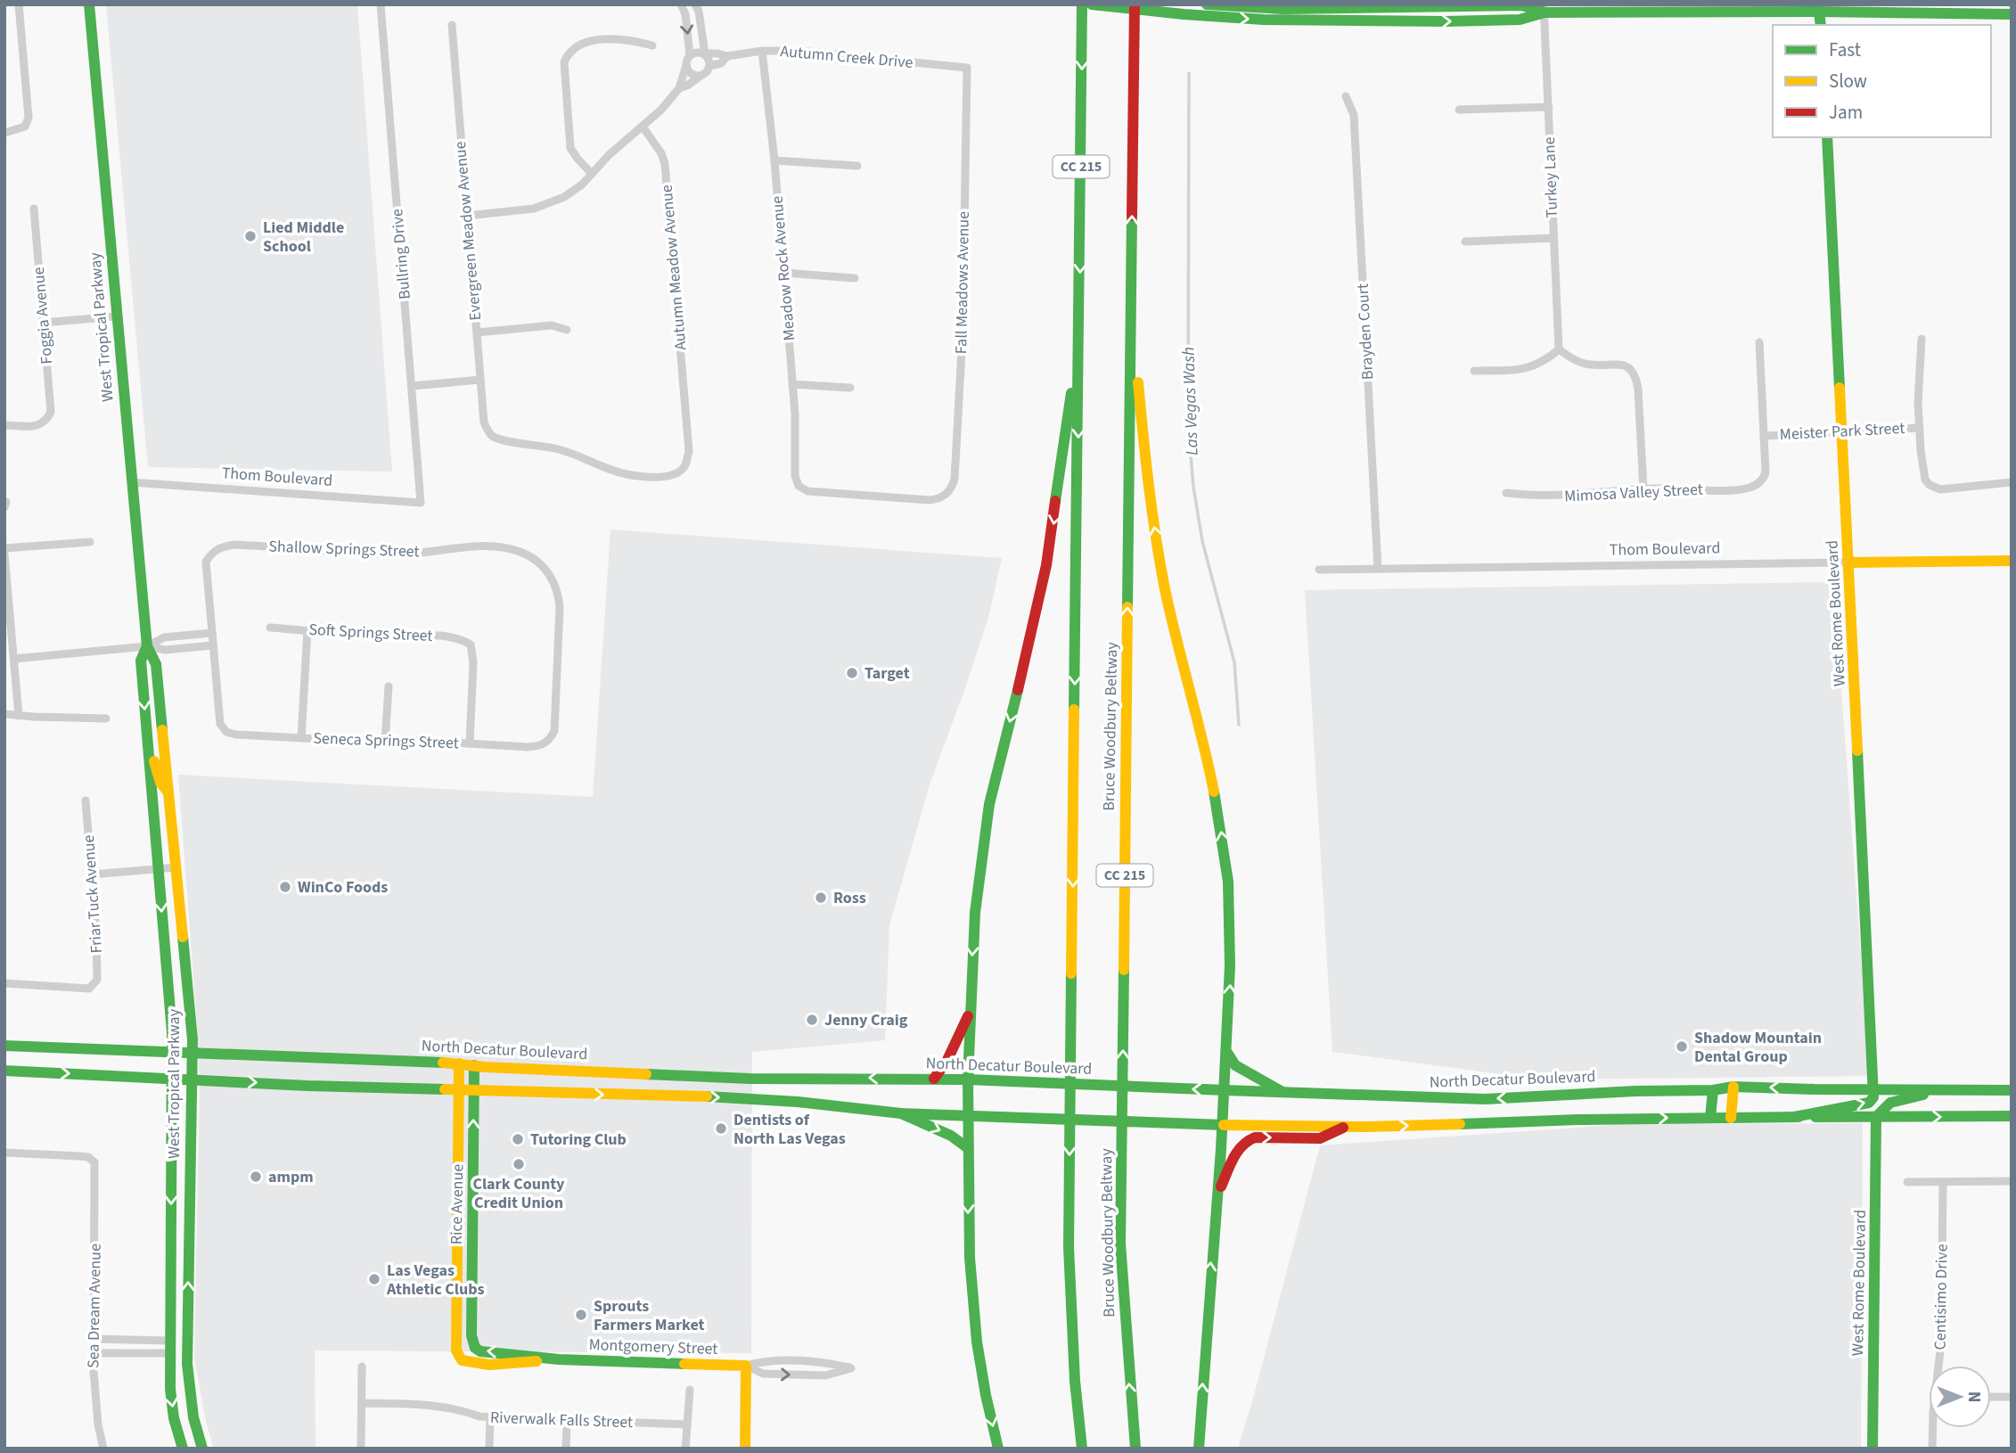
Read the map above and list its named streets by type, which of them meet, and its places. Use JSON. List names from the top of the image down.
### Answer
{
  "streets": {
    "main road": [
      "CC 215",
      "West Tropical Parkway",
      "Thom Boulevard",
      "West Rome Boulevard",
      "Bruce Woodbury Beltway",
      "North Decatur Boulevard",
      "Rice Avenue",
      "Montgomery Street"
    ],
    "street": [
      "Autumn Creek Drive",
      "Turkey Lane",
      "Evergreen Meadow Avenue",
      "Bullring Drive",
      "Autumn Meadow Avenue",
      "Meadow Rock Avenue",
      "Fall Meadows Avenue",
      "Foggia Avenue",
      "Brayden Court",
      "Meister Park Street",
      "Mimosa Valley Street",
      "Shallow Springs Street",
      "Soft Springs Street",
      "Seneca Springs Street",
      "Friar Tuck Avenue",
      "Centisimo Drive",
      "Sea Dream Avenue",
      "Riverwalk Falls Street"
    ]
  },
  "crossings": [
    ["Autumn Creek Drive", "Meadow Rock Avenue"],
    ["Autumn Creek Drive", "Fall Meadows Avenue"],
    ["Evergreen Meadow Avenue", "Autumn Meadow Avenue"],
    ["Bullring Drive", "Thom Boulevard"],
    ["Meadow Rock Avenue", "Fall Meadows Avenue"],
    ["West Tropical Parkway", "Thom Boulevard"],
    ["West Tropical Parkway", "North Decatur Boulevard"],
    ["Brayden Court", "Thom Boulevard"],
    ["Meister Park Street", "Mimosa Valley Street"],
    ["Meister Park Street", "West Rome Boulevard"],
    ["Thom Boulevard", "West Rome Boulevard"],
    ["Shallow Springs Street", "Seneca Springs Street"],
    ["West Rome Boulevard", "North Decatur Boulevard"],
    ["Soft Springs Street", "Seneca Springs Street"],
    ["North Decatur Boulevard", "Rice Avenue"],
    ["Rice Avenue", "Montgomery Street"]
  ],
  "water": ["Las Vegas Wash"],
  "places": [
    "Lied Middle School",
    "Target",
    "WinCo Foods",
    "Ross",
    "Jenny Craig",
    "Shadow Mountain Dental Group",
    "Dentists of North Las Vegas",
    "Tutoring Club",
    "Clark County Credit Union",
    "ampm",
    "Las Vegas Athletic Clubs",
    "Sprouts Farmers Market"
  ],
  "legend": ["Fast", "Slow", "Jam"],
  "north": "right"
}
